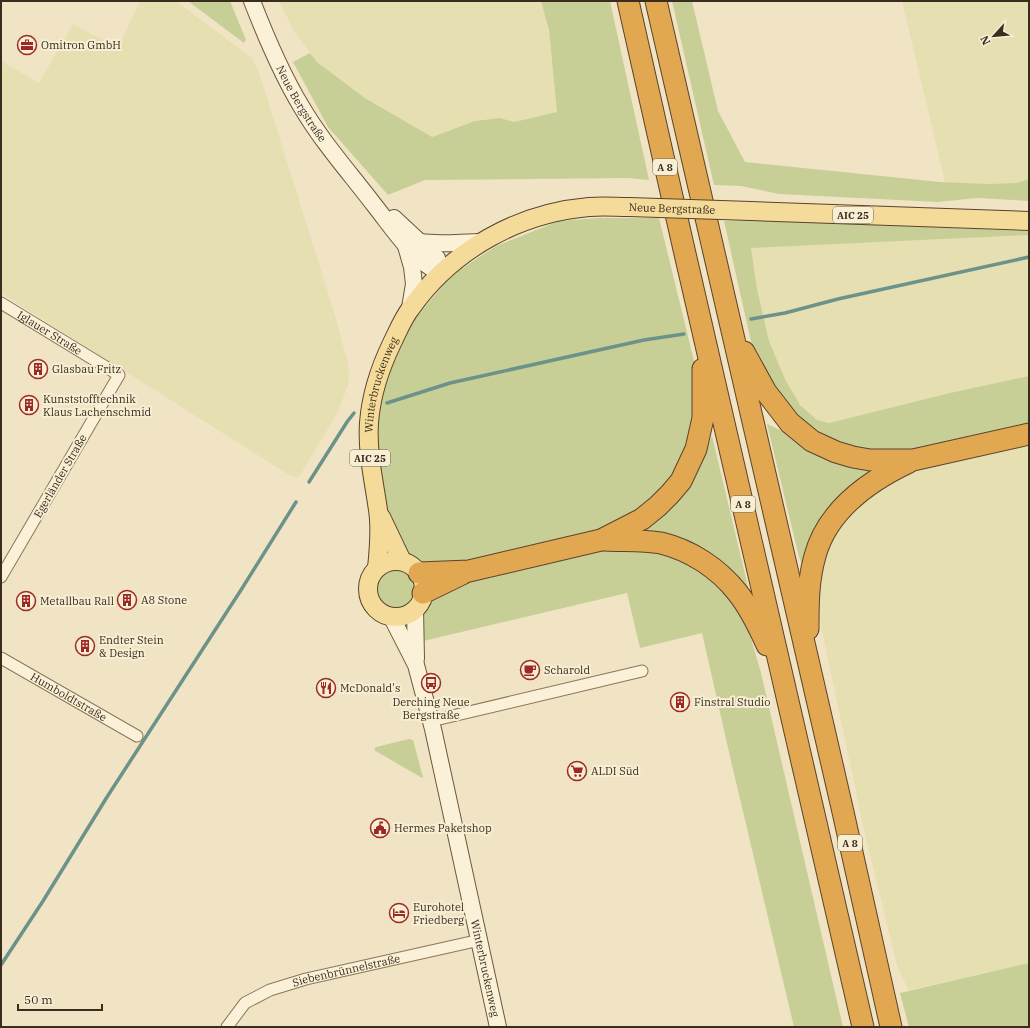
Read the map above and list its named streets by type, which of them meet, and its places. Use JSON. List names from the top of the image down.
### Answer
{
  "streets": {
    "highway": ["A 8"],
    "main road": ["Neue Bergstraße", "AIC 25", "Winterbruckenweg"],
    "street": [
      "Iglauer Straße",
      "Egerländer Straße",
      "Humboldtstraße",
      "Siebenbrünnelstraße"
    ]
  },
  "crossings": [
    ["Neue Bergstraße", "AIC 25"],
    ["Neue Bergstraße", "Winterbruckenweg"],
    ["AIC 25", "Winterbruckenweg"],
    ["Iglauer Straße", "Egerländer Straße"],
    ["Winterbruckenweg", "Siebenbrünnelstraße"]
  ],
  "places": {
    "office": ["Omitron GmbH"],
    "building": [
      "Glasbau Fritz",
      "Kunststofftechnik Klaus Lachenschmid",
      "A8 Stone",
      "Metallbau Rall",
      "Endter Stein & Design",
      "Finstral Studio"
    ],
    "cafe": ["Scharold"],
    "bus stop": ["Derching Neue Bergstraße"],
    "restaurant": ["McDonald's"],
    "supermarket": ["ALDI Süd"],
    "public building": ["Hermes Paketshop"],
    "hotel": ["Eurohotel Friedberg"]
  },
  "scale_bar": "50 m",
  "north": "bottom left"
}
